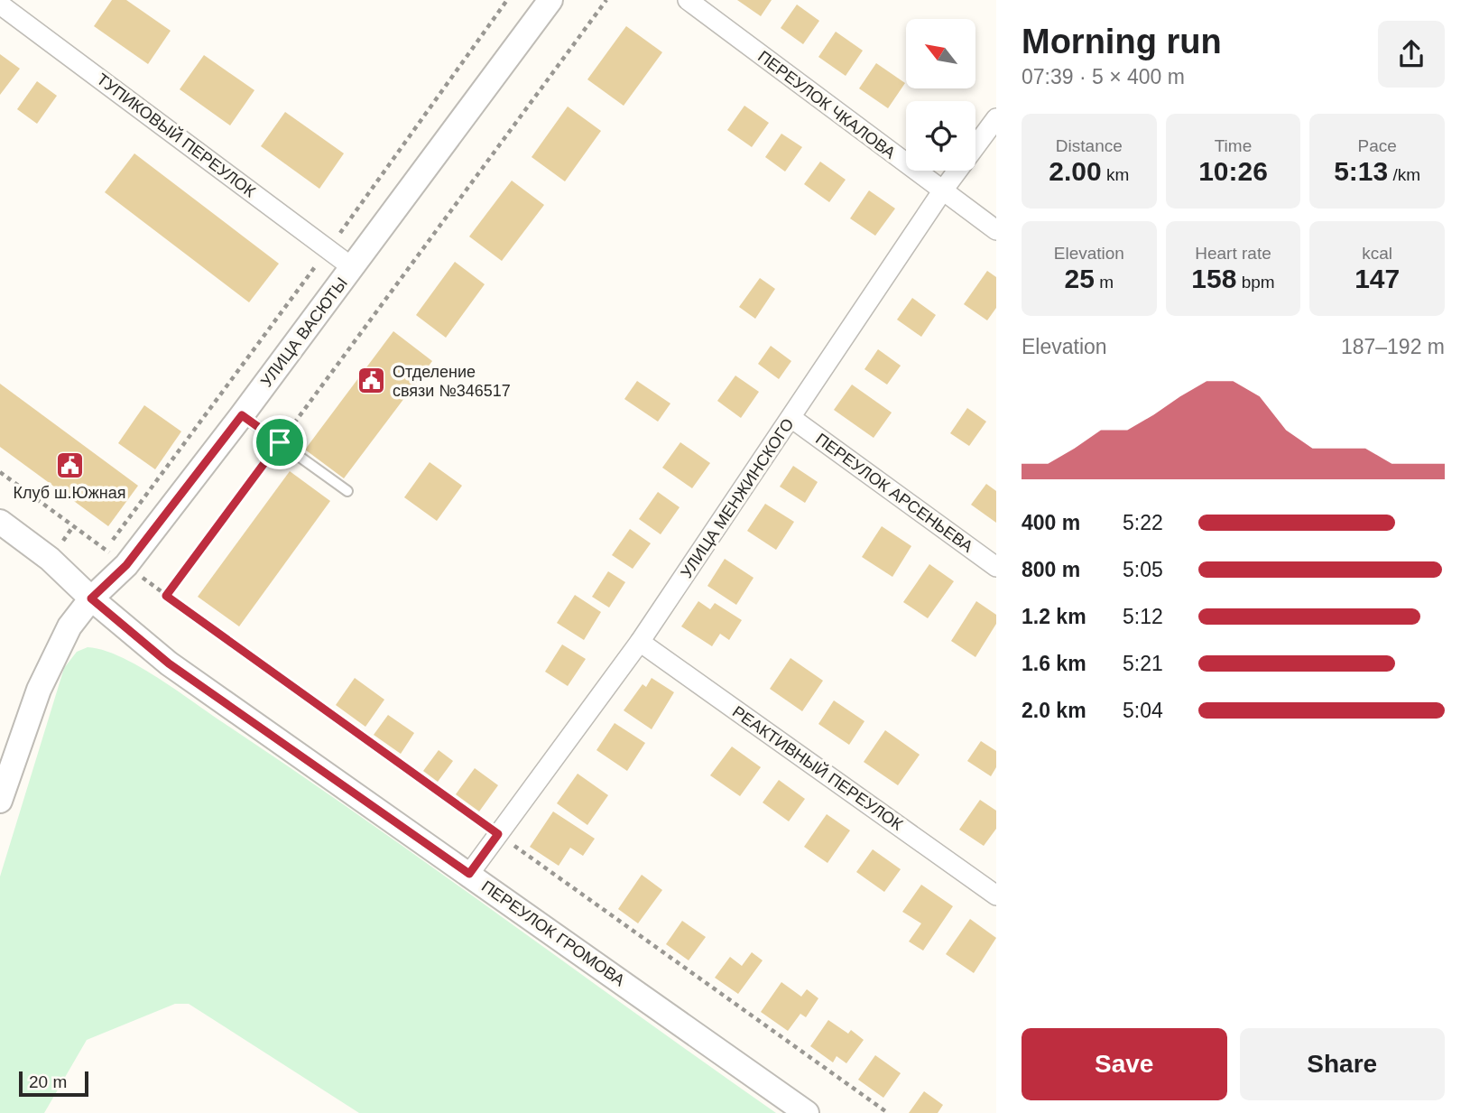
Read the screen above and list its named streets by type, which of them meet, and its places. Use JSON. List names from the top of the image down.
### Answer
{
  "streets": {
    "street": [
      "ПЕРЕУЛОК ЧКАЛОВА",
      "ТУПИКОВЫЙ ПЕРЕУЛОК",
      "УЛИЦА ВАСЮТЫ",
      "ПЕРЕУЛОК АРСЕНЬЕВА",
      "УЛИЦА МЕНЖИНСКОГО",
      "РЕАКТИВНЫЙ ПЕРЕУЛОК",
      "ПЕРЕУЛОК ГРОМОВА"
    ]
  },
  "crossings": [
    ["ПЕРЕУЛОК ЧКАЛОВА", "УЛИЦА МЕНЖИНСКОГО"],
    ["ТУПИКОВЫЙ ПЕРЕУЛОК", "УЛИЦА ВАСЮТЫ"],
    ["УЛИЦА ВАСЮТЫ", "ПЕРЕУЛОК ГРОМОВА"],
    ["ПЕРЕУЛОК АРСЕНЬЕВА", "УЛИЦА МЕНЖИНСКОГО"],
    ["УЛИЦА МЕНЖИНСКОГО", "РЕАКТИВНЫЙ ПЕРЕУЛОК"],
    ["УЛИЦА МЕНЖИНСКОГО", "ПЕРЕУЛОК ГРОМОВА"]
  ],
  "places": {
    "public building": ["Отделение связи №346517", "Клуб ш.Южная"]
  },
  "scale_bar": "20 m",
  "north": "top left",
  "page": {
    "heading": ["Morning run", "07:39 · 5 × 400 m"],
    "stats": [
      ["Distance", "2.00 km"],
      ["Time", "10:26"],
      ["Pace", "5:13 /km"],
      ["Elevation", "25 m"],
      ["Heart rate", "158 bpm"],
      ["kcal", "147"]
    ],
    "chart": ["Elevation", "187–192 m"],
    "list": [
      {
        "name": "400 m",
        "note": "5:22"
      },
      {
        "name": "800 m",
        "note": "5:05"
      },
      {
        "name": "1.2 km",
        "note": "5:12"
      },
      {
        "name": "1.6 km",
        "note": "5:21"
      },
      {
        "name": "2.0 km",
        "note": "5:04"
      }
    ],
    "buttons": ["Save", "Share"],
    "scale": "20 m"
  }
}
